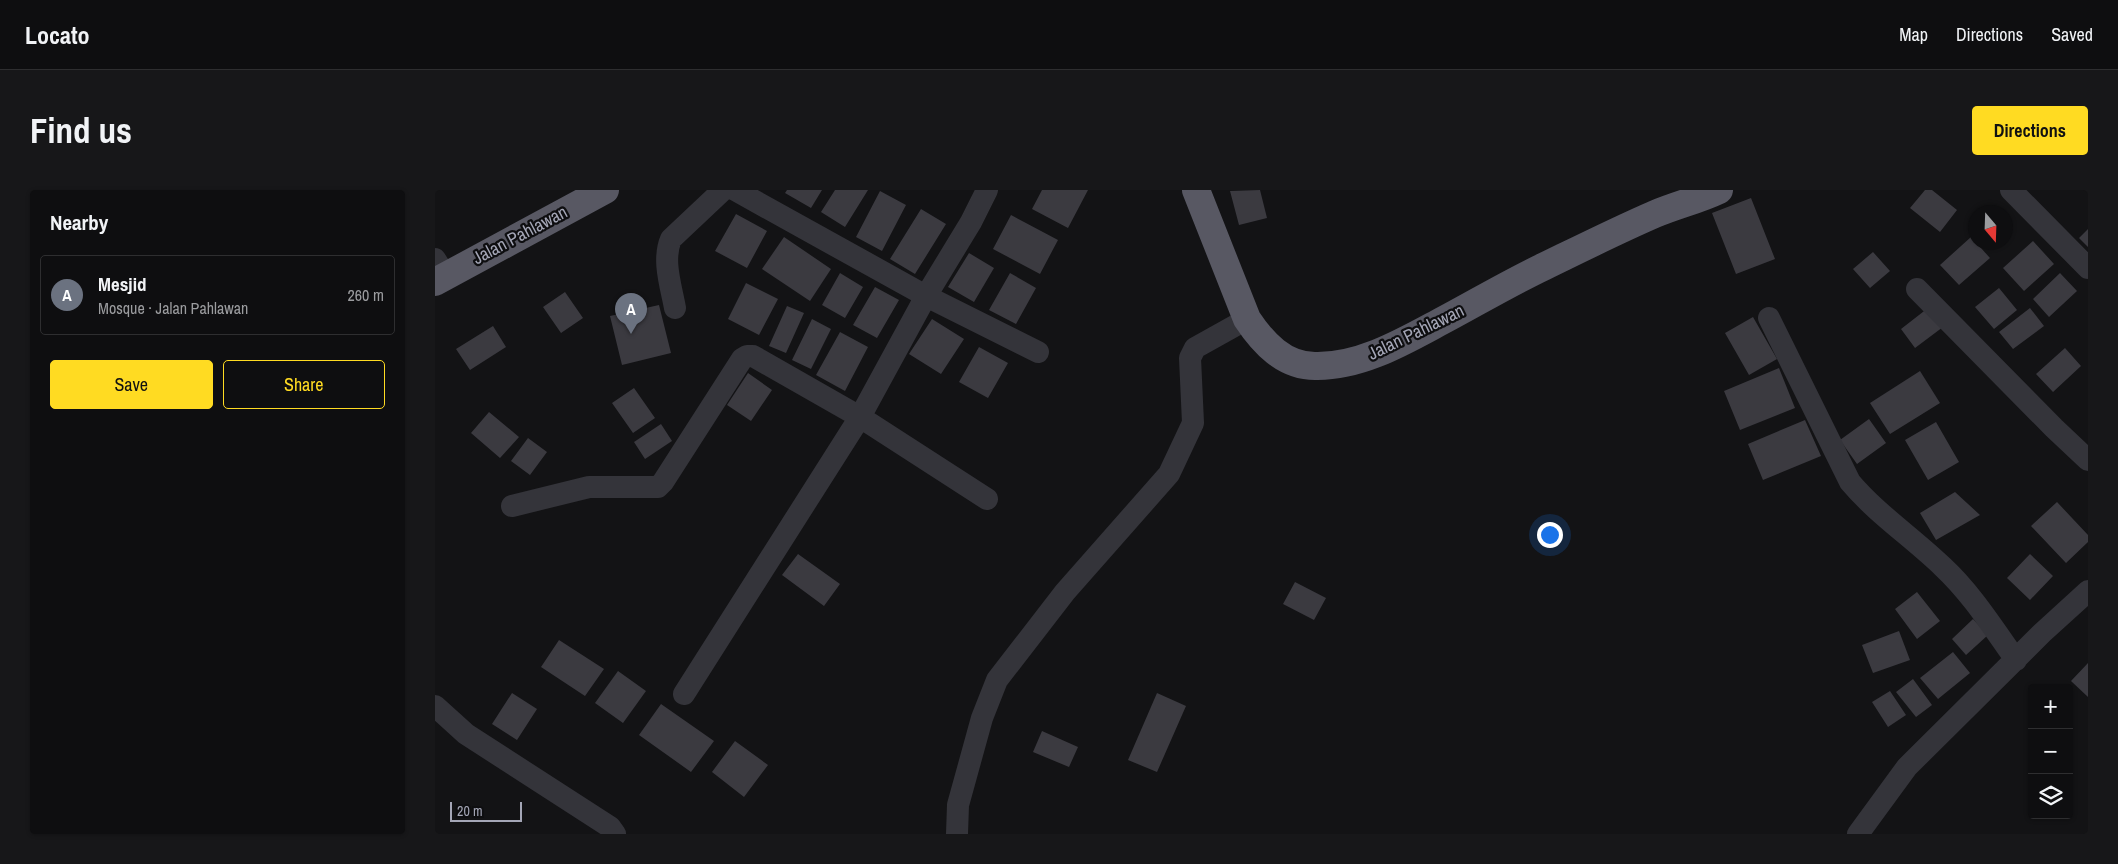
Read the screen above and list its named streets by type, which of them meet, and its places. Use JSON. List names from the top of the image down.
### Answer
{
  "streets": {
    "highway": ["Jalan Pahlawan"]
  },
  "scale_bar": "20 m",
  "north": "bottom",
  "page": {
    "header": "Locato",
    "nav": ["Map", "Directions", "Saved"],
    "buttons": [
      "Directions",
      ["Save", "Share"]
    ],
    "title": "Find us",
    "heading": "Nearby",
    "list": [
      {
        "mark": "A",
        "name": "Mesjid",
        "note": "Mosque · Jalan Pahlawan",
        "value": "260 m"
      }
    ],
    "pins": "A",
    "map_buttons": ["+", "−"],
    "scale": "20 m"
  }
}
